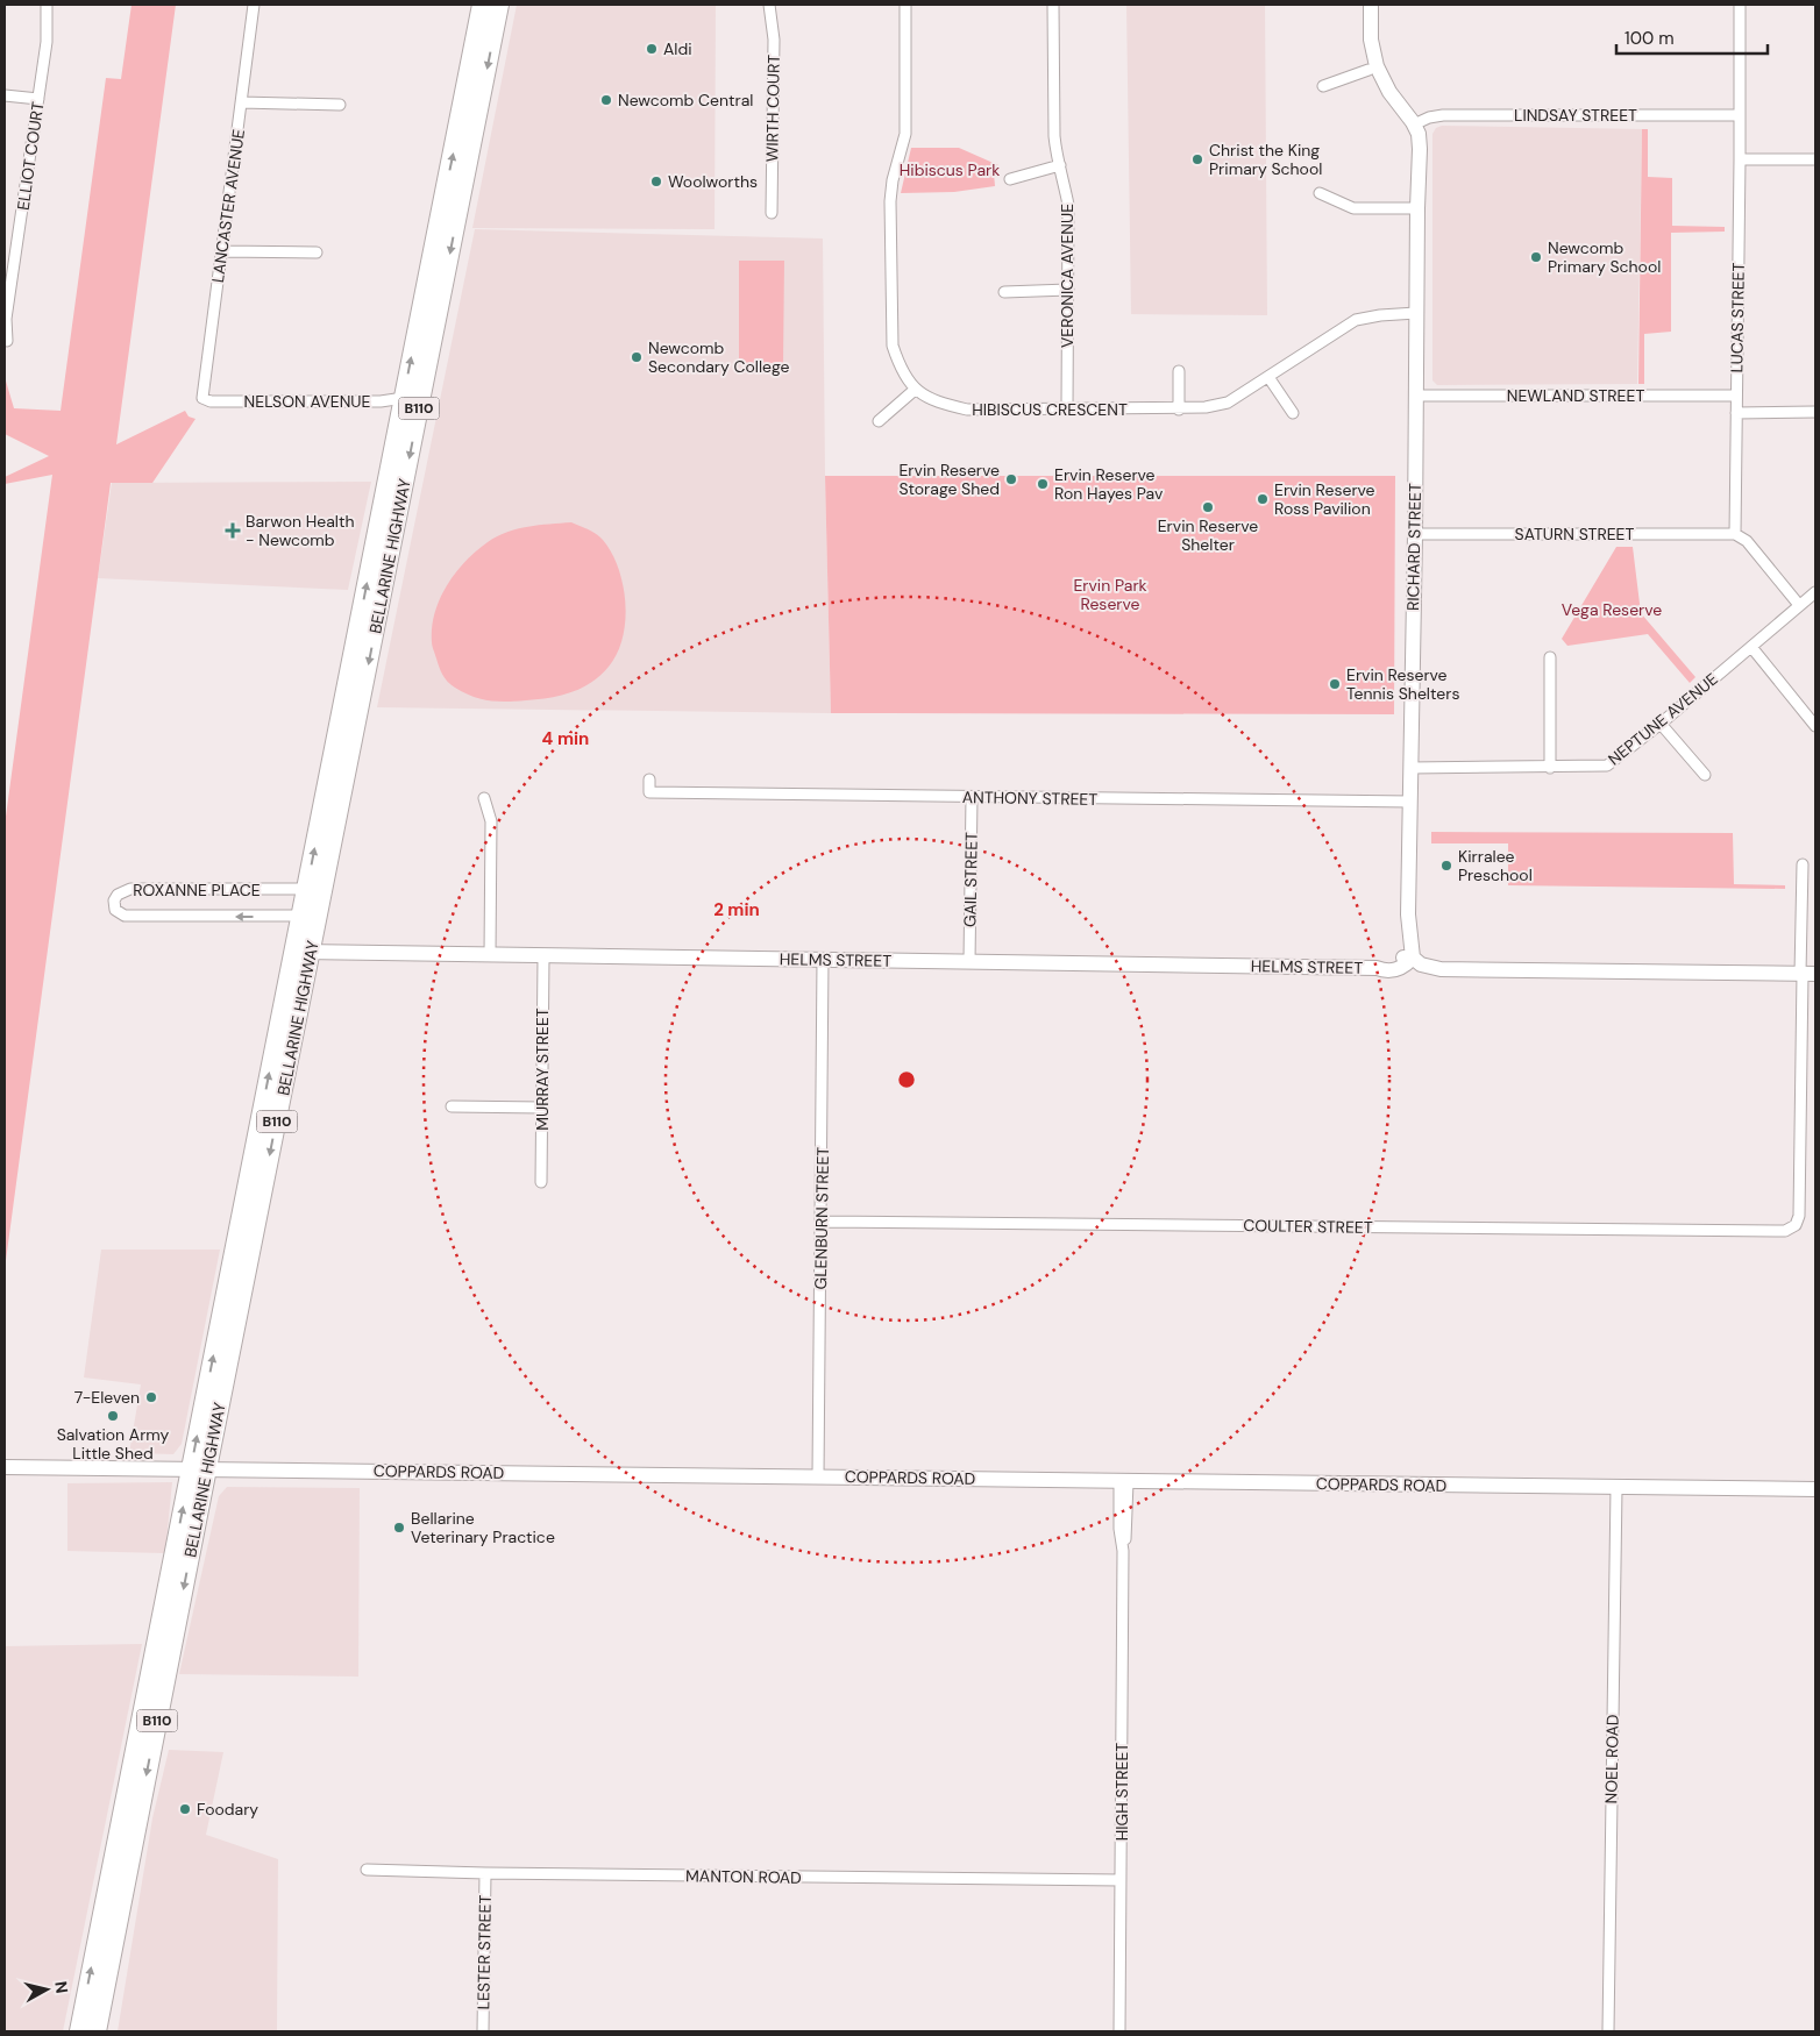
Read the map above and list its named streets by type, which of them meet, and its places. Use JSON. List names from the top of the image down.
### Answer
{
  "streets": {
    "highway": ["B110", "BELLARINE HIGHWAY"],
    "street": [
      "WIRTH COURT",
      "LINDSAY STREET",
      "ELLIOT COURT",
      "LANCASTER AVENUE",
      "VERONICA AVENUE",
      "LUCAS STREET",
      "NEWLAND STREET",
      "NELSON AVENUE",
      "HIBISCUS CRESCENT",
      "SATURN STREET",
      "RICHARD STREET",
      "NEPTUNE AVENUE",
      "ANTHONY STREET",
      "GAIL STREET",
      "ROXANNE PLACE",
      "HELMS STREET",
      "MURRAY STREET",
      "GLENBURN STREET",
      "COULTER STREET",
      "COPPARDS ROAD",
      "NOEL ROAD",
      "HIGH STREET",
      "MANTON ROAD",
      "LESTER STREET"
    ]
  },
  "crossings": [
    ["LINDSAY STREET", "LUCAS STREET"],
    ["LINDSAY STREET", "RICHARD STREET"],
    ["LANCASTER AVENUE", "NELSON AVENUE"],
    ["VERONICA AVENUE", "HIBISCUS CRESCENT"],
    ["LUCAS STREET", "NEWLAND STREET"],
    ["LUCAS STREET", "SATURN STREET"],
    ["NEWLAND STREET", "RICHARD STREET"],
    ["NELSON AVENUE", "BELLARINE HIGHWAY"],
    ["HIBISCUS CRESCENT", "RICHARD STREET"],
    ["SATURN STREET", "RICHARD STREET"],
    ["RICHARD STREET", "NEPTUNE AVENUE"],
    ["RICHARD STREET", "ANTHONY STREET"],
    ["RICHARD STREET", "HELMS STREET"],
    ["BELLARINE HIGHWAY", "ROXANNE PLACE"],
    ["BELLARINE HIGHWAY", "HELMS STREET"],
    ["BELLARINE HIGHWAY", "COPPARDS ROAD"],
    ["ANTHONY STREET", "GAIL STREET"],
    ["GAIL STREET", "HELMS STREET"],
    ["HELMS STREET", "MURRAY STREET"],
    ["HELMS STREET", "GLENBURN STREET"],
    ["GLENBURN STREET", "COULTER STREET"],
    ["GLENBURN STREET", "COPPARDS ROAD"],
    ["COPPARDS ROAD", "NOEL ROAD"],
    ["COPPARDS ROAD", "HIGH STREET"],
    ["HIGH STREET", "MANTON ROAD"],
    ["MANTON ROAD", "LESTER STREET"]
  ],
  "parks": ["Hibiscus Park", "Ervin Park Reserve", "Vega Reserve"],
  "places": {
    "other": [
      "Aldi",
      "Newcomb Central",
      "Christ the King Primary School",
      "Woolworths",
      "Newcomb Primary School",
      "Newcomb Secondary College",
      "Ervin Reserve Storage Shed",
      "Ervin Reserve Ron Hayes Pav",
      "Ervin Reserve Ross Pavilion",
      "Ervin Reserve Shelter",
      "Ervin Reserve Tennis Shelters",
      "Kirralee Preschool",
      "7-Eleven",
      "Salvation Army Little Shed",
      "Bellarine Veterinary Practice",
      "Foodary"
    ],
    "health": ["Barwon Health - Newcomb"]
  },
  "scale_bar": "100 m",
  "north": "right",
  "rings": ["4 min", "2 min"]
}
